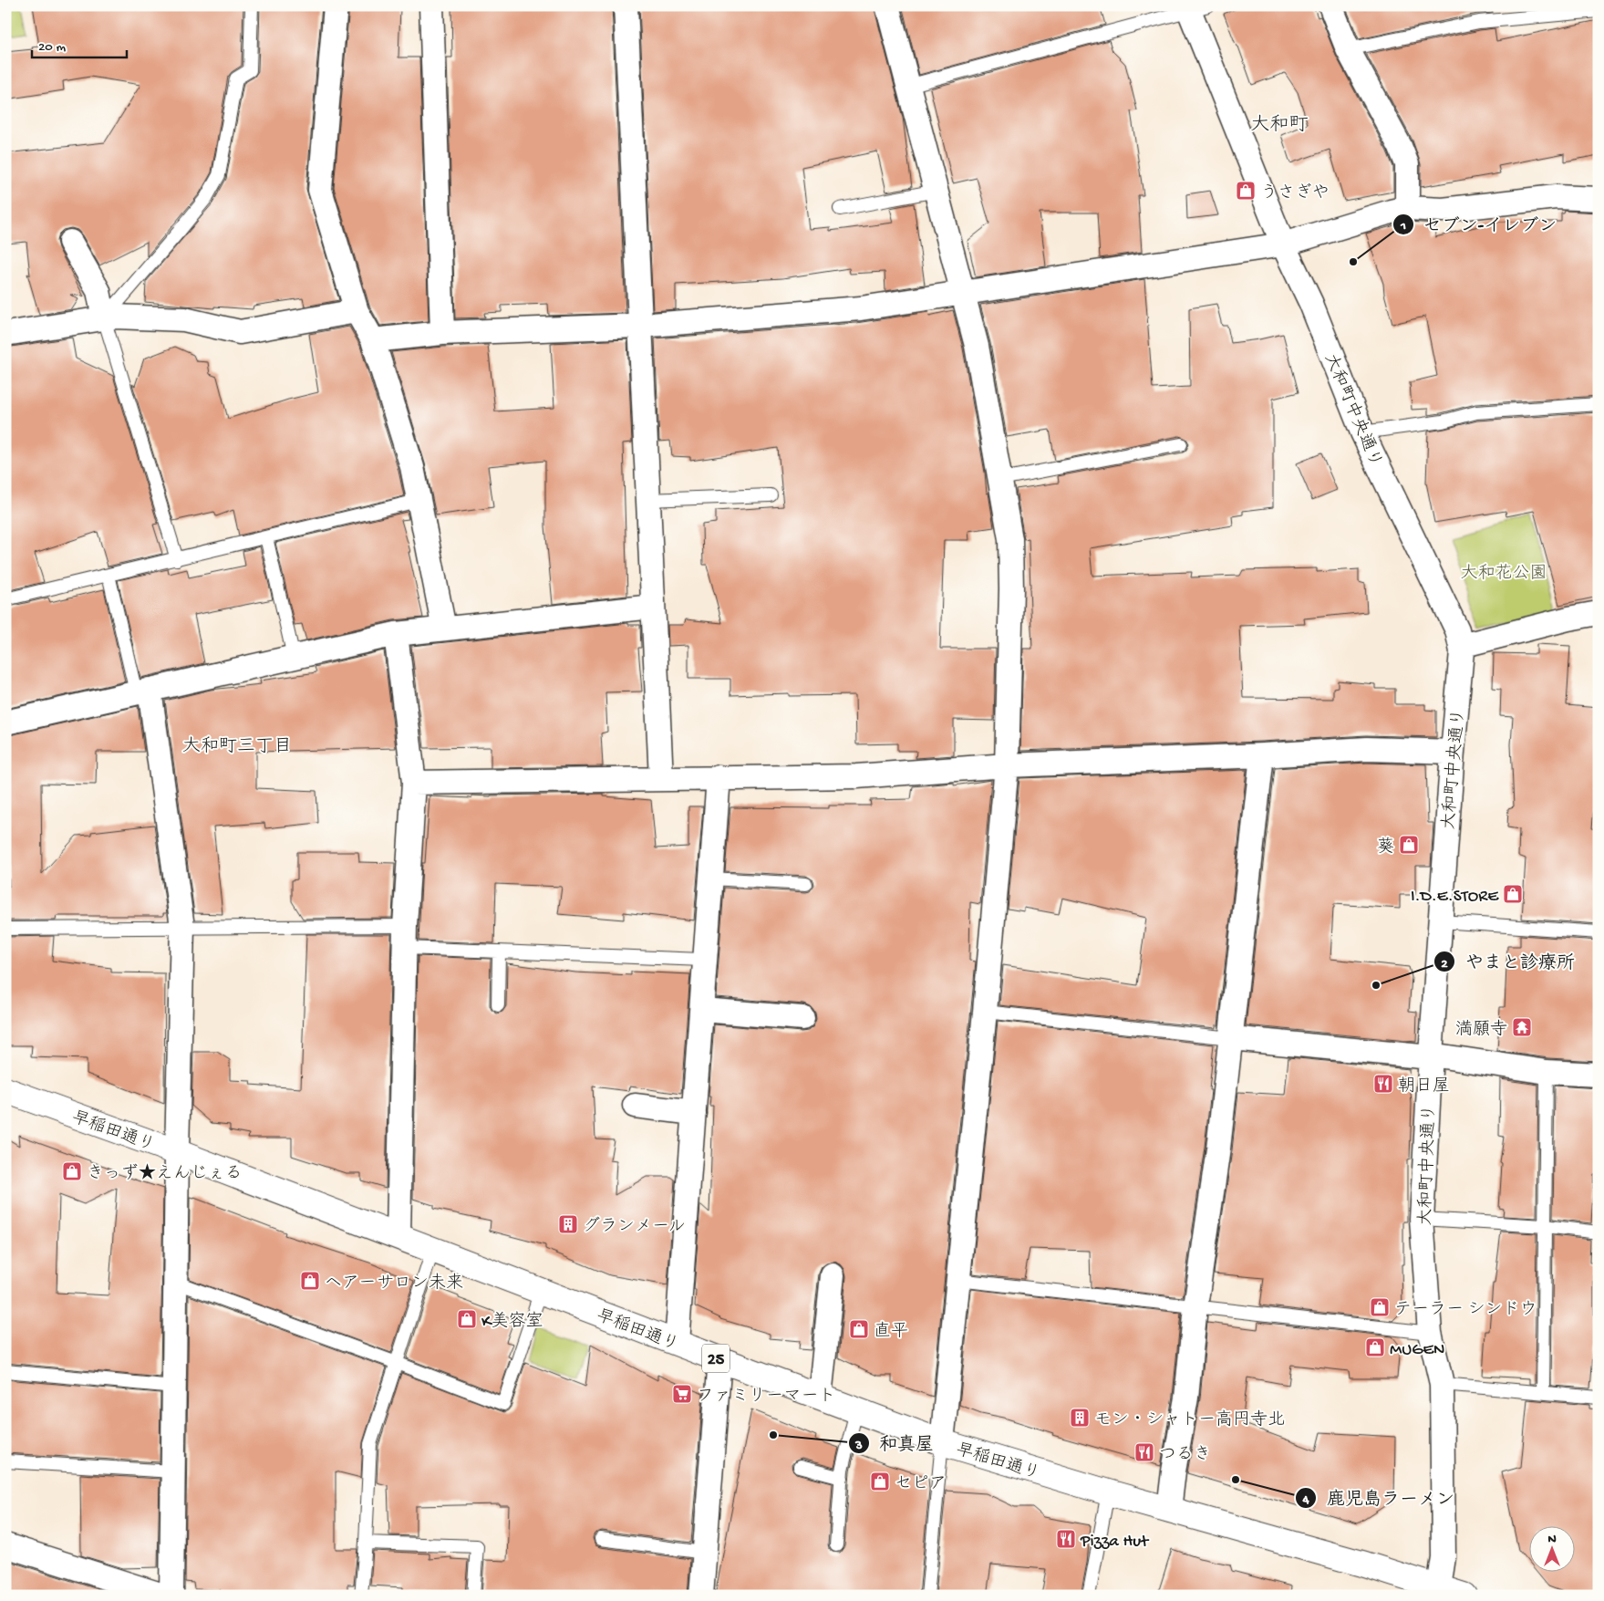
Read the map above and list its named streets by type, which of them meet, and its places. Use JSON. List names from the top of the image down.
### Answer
{
  "streets": {
    "main road": ["早稲田通り", "25"],
    "street": ["大和町中央通り"]
  },
  "crossings": [
    ["大和町中央通り", "早稲田通り"]
  ],
  "districts": ["大和町", "大和町三丁目"],
  "parks": ["大和花公園"],
  "places": {
    "shop": [
      "うさぎや",
      "葵",
      "I.D.E.STORE",
      "きっず★えんじぇる",
      "ヘアーサロン未来",
      "テーラー シンドウ",
      "K美容室",
      "直平",
      "MUGEN",
      "セピア"
    ],
    "other": [
      "セブン-イレブン",
      "やまと診療所",
      "和真屋",
      "鹿児島ラーメン"
    ],
    "temple": ["満願寺"],
    "restaurant": ["朝日屋", "つるき", "Pizza Hut"],
    "building": ["グランメール", "モン・シャトー高円寺北"],
    "supermarket": ["ファミリーマート"]
  },
  "scale_bar": "20 m",
  "north": "top"
}
